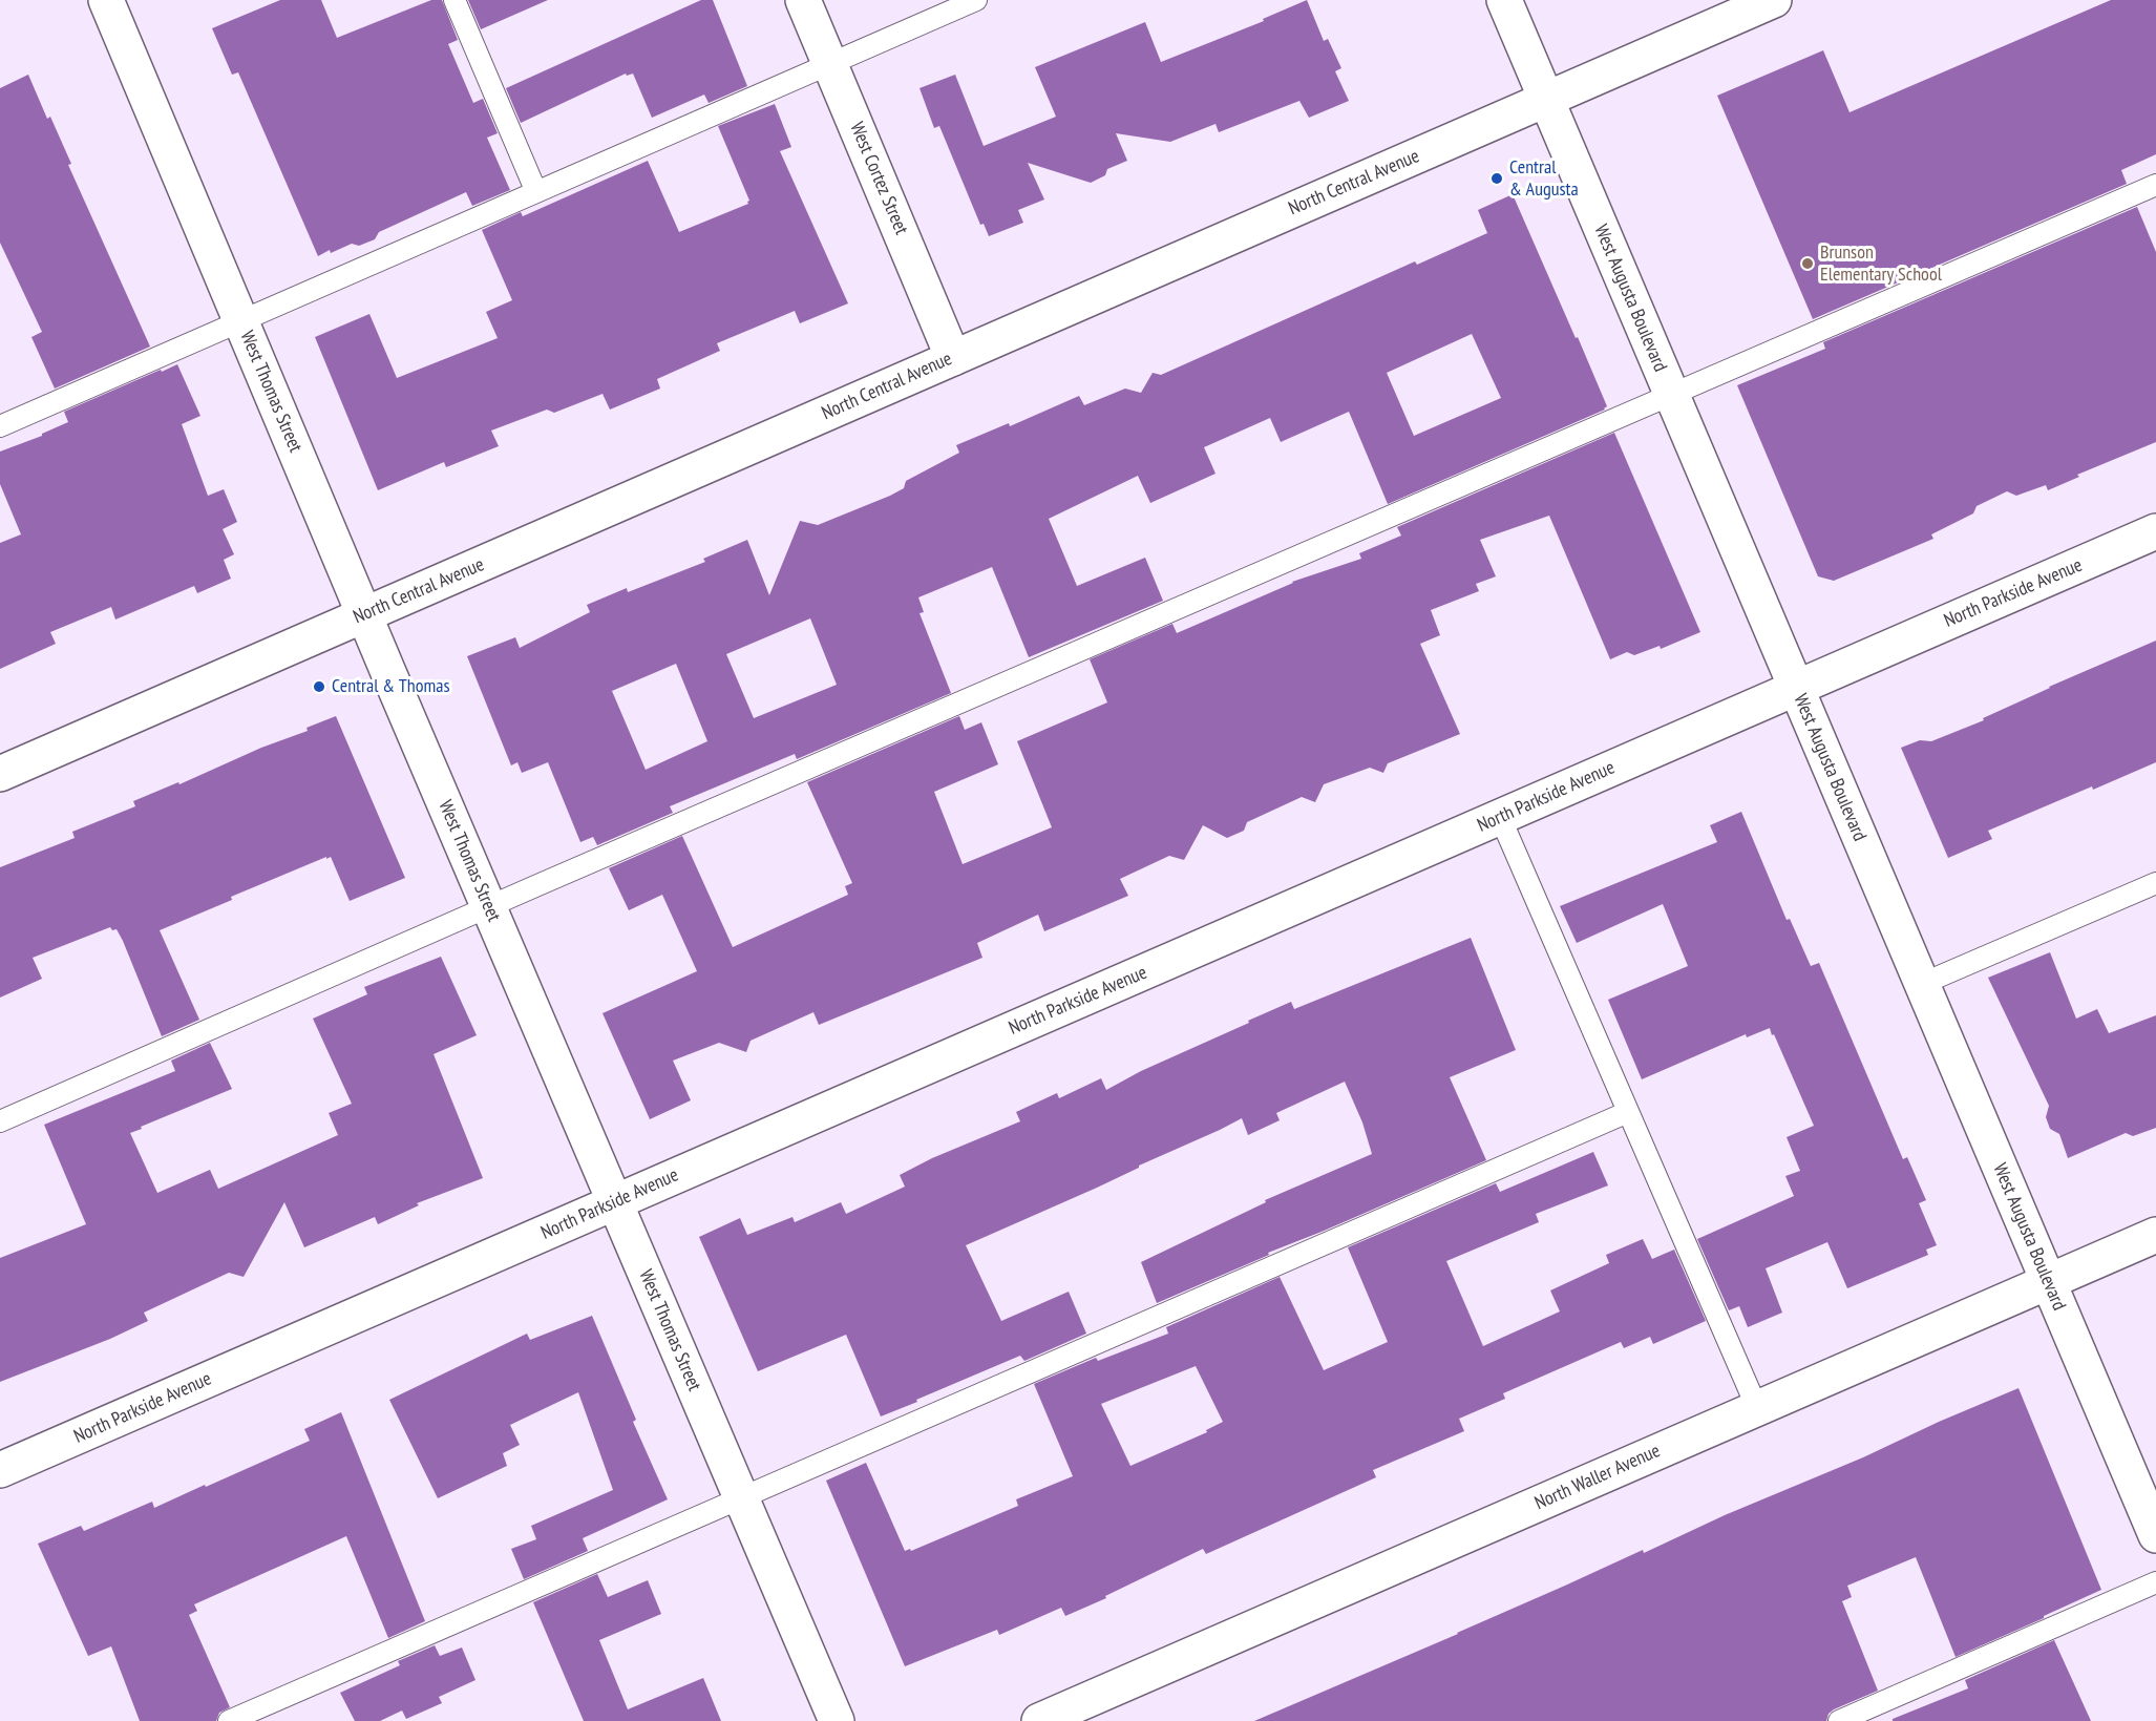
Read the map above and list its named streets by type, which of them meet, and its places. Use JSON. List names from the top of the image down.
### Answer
{
  "streets": {
    "street": [
      "West Cortez Street",
      "North Central Avenue",
      "West Augusta Boulevard",
      "West Thomas Street",
      "North Parkside Avenue",
      "North Waller Avenue"
    ]
  },
  "crossings": [
    ["West Cortez Street", "North Central Avenue"],
    ["North Central Avenue", "West Augusta Boulevard"],
    ["North Central Avenue", "West Thomas Street"],
    ["West Augusta Boulevard", "North Parkside Avenue"],
    ["West Augusta Boulevard", "North Waller Avenue"],
    ["West Thomas Street", "North Parkside Avenue"]
  ],
  "places": ["Central & Augusta", "Brunson Elementary School", "Central & Thomas"]
}
